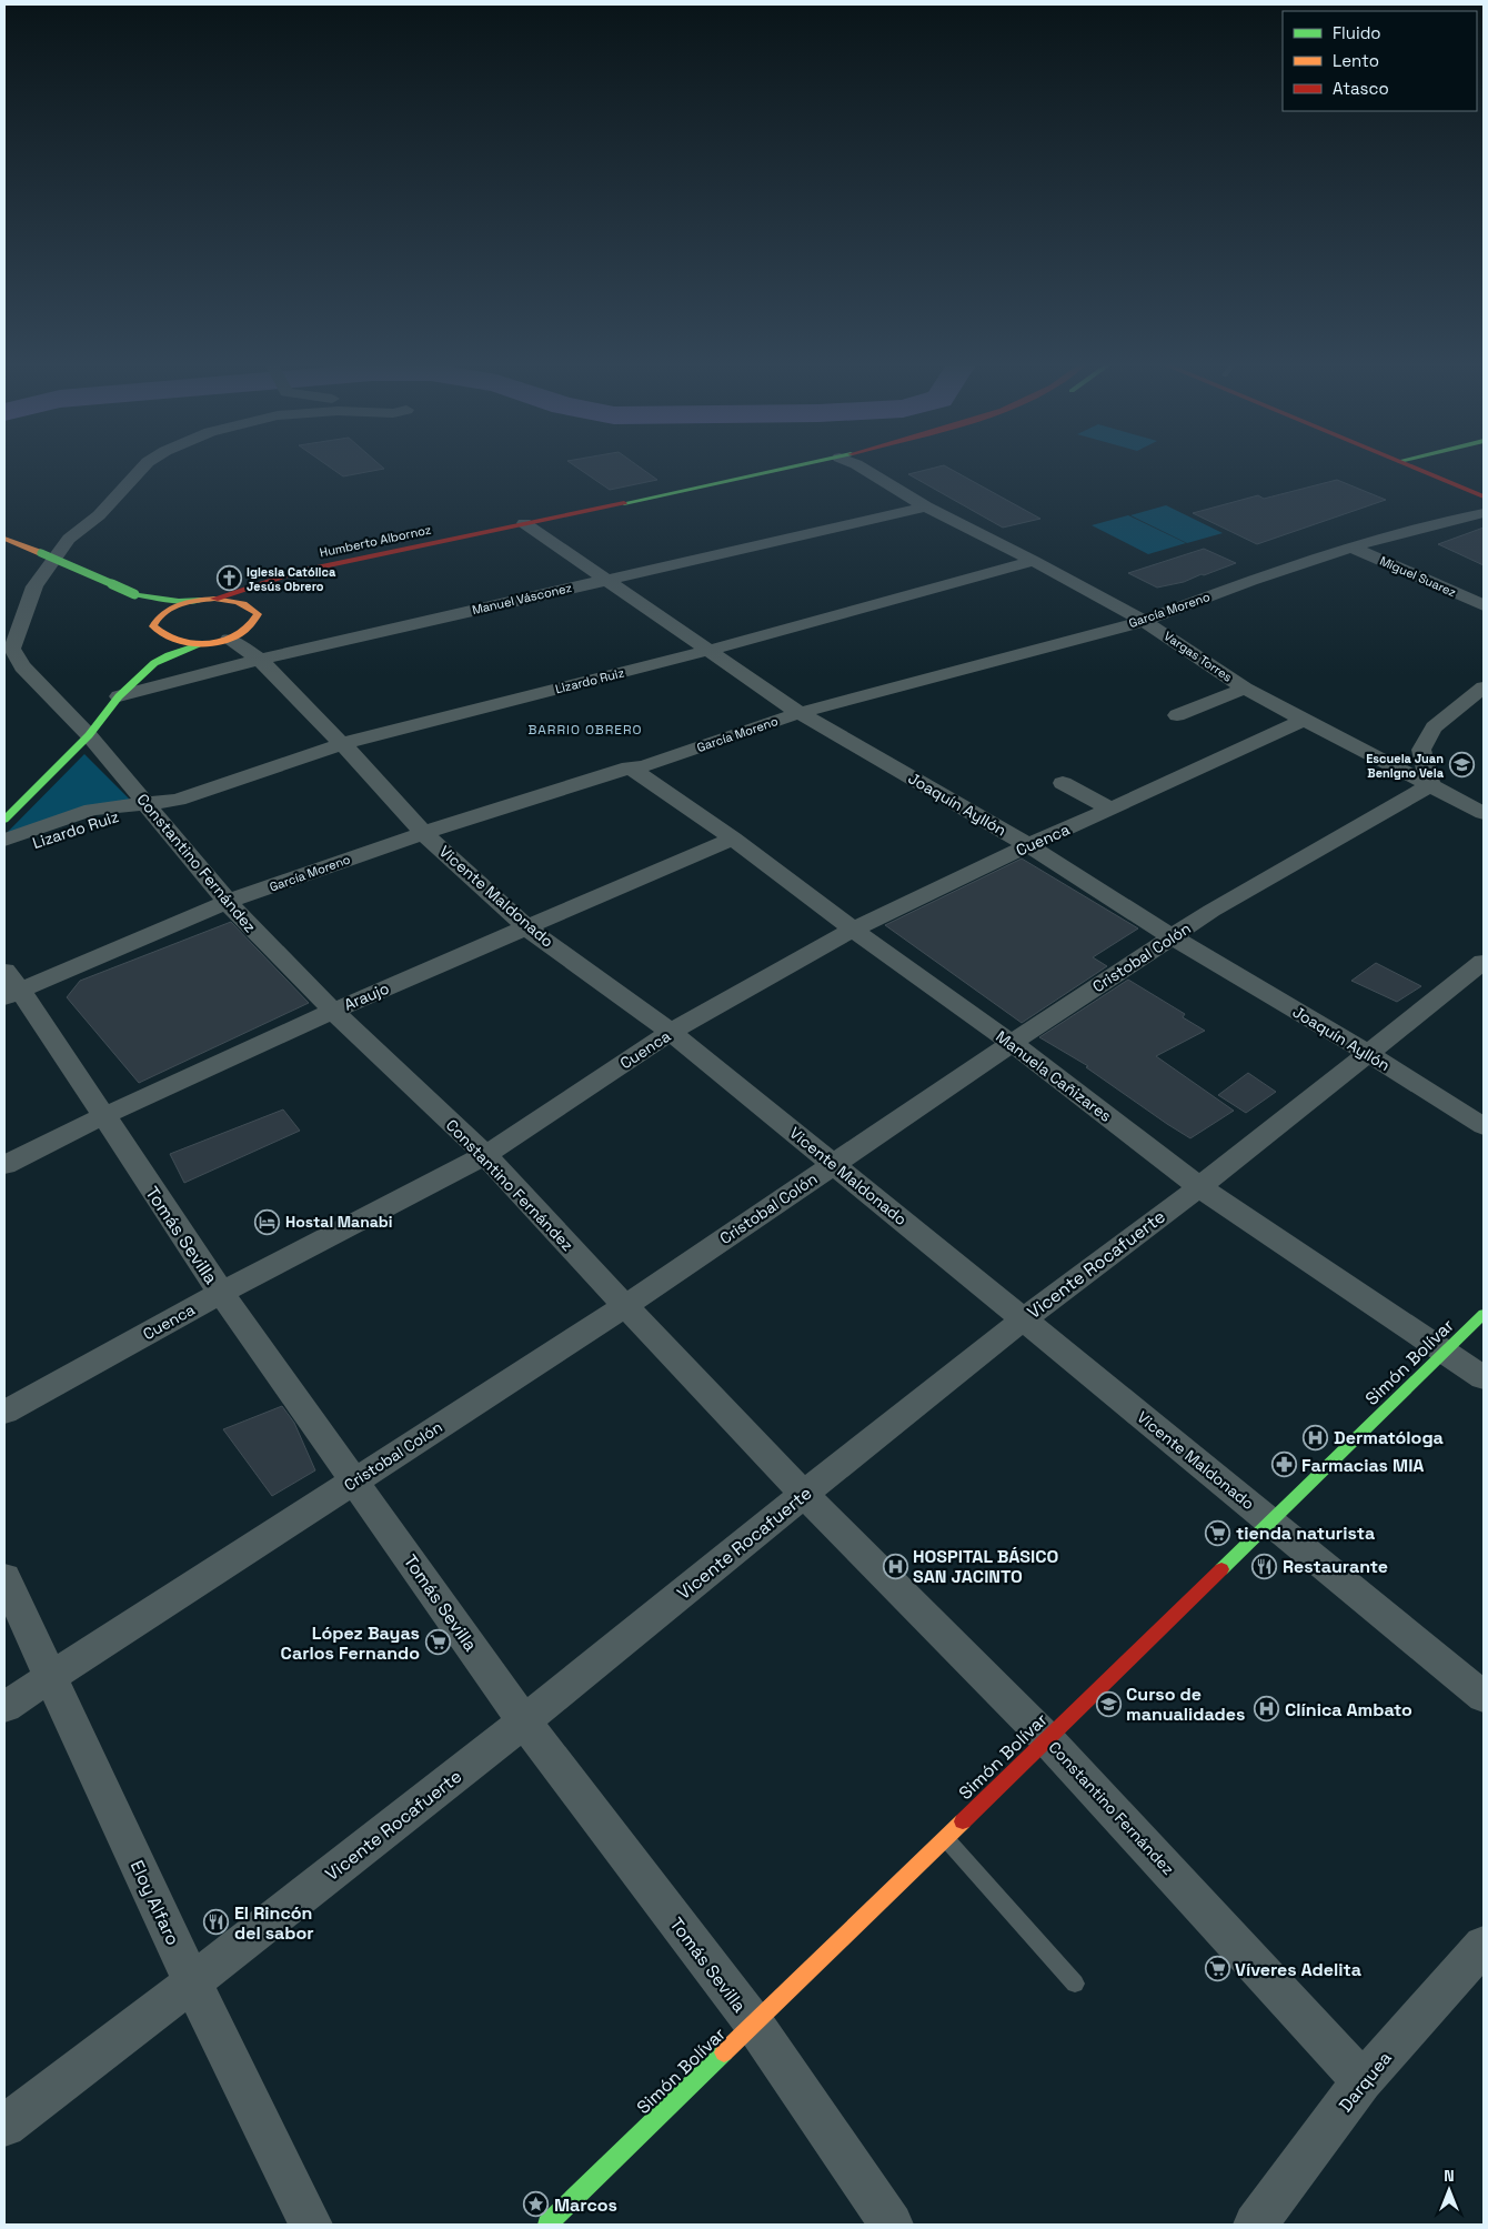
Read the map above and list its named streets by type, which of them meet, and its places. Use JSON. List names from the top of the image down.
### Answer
{
  "streets": {
    "main road": ["Humberto Albornoz", "Simón Bolívar"],
    "street": [
      "Miguel Suarez",
      "Manuel Vásconez",
      "García Moreno",
      "Vargas Torres",
      "Lizardo Ruiz",
      "Joaquín Ayllón",
      "Cuenca",
      "Constantino Fernández",
      "Vicente Maldonado",
      "Cristobal Colón",
      "Araujo",
      "Manuela Cañizares",
      "Tomás Sevilla",
      "Vicente Rocafuerte",
      "Eloy Alfaro",
      "Darquea"
    ]
  },
  "crossings": [
    ["Humberto Albornoz", "Joaquín Ayllón"],
    ["Miguel Suarez", "García Moreno"],
    ["Manuel Vásconez", "Vargas Torres"],
    ["Manuel Vásconez", "Joaquín Ayllón"],
    ["Manuel Vásconez", "Vicente Maldonado"],
    ["García Moreno", "Vargas Torres"],
    ["García Moreno", "Joaquín Ayllón"],
    ["García Moreno", "Constantino Fernández"],
    ["García Moreno", "Vicente Maldonado"],
    ["García Moreno", "Manuela Cañizares"],
    ["García Moreno", "Tomás Sevilla"],
    ["Vargas Torres", "Lizardo Ruiz"],
    ["Vargas Torres", "Cuenca"],
    ["Vargas Torres", "Cristobal Colón"],
    ["Lizardo Ruiz", "Joaquín Ayllón"],
    ["Lizardo Ruiz", "Constantino Fernández"],
    ["Lizardo Ruiz", "Vicente Maldonado"],
    ["Joaquín Ayllón", "Cuenca"],
    ["Joaquín Ayllón", "Cristobal Colón"],
    ["Joaquín Ayllón", "Vicente Rocafuerte"],
    ["Cuenca", "Constantino Fernández"],
    ["Cuenca", "Vicente Maldonado"],
    ["Cuenca", "Manuela Cañizares"],
    ["Cuenca", "Tomás Sevilla"],
    ["Constantino Fernández", "Cristobal Colón"],
    ["Constantino Fernández", "Araujo"],
    ["Constantino Fernández", "Vicente Rocafuerte"],
    ["Constantino Fernández", "Simón Bolívar"],
    ["Constantino Fernández", "Darquea"],
    ["Vicente Maldonado", "Cristobal Colón"],
    ["Vicente Maldonado", "Araujo"],
    ["Vicente Maldonado", "Vicente Rocafuerte"],
    ["Vicente Maldonado", "Simón Bolívar"],
    ["Cristobal Colón", "Manuela Cañizares"],
    ["Cristobal Colón", "Tomás Sevilla"],
    ["Cristobal Colón", "Eloy Alfaro"],
    ["Araujo", "Manuela Cañizares"],
    ["Araujo", "Tomás Sevilla"],
    ["Manuela Cañizares", "Vicente Rocafuerte"],
    ["Manuela Cañizares", "Simón Bolívar"],
    ["Tomás Sevilla", "Vicente Rocafuerte"],
    ["Tomás Sevilla", "Simón Bolívar"],
    ["Vicente Rocafuerte", "Eloy Alfaro"]
  ],
  "districts": ["BARRIO OBRERO"],
  "places": {
    "church": ["Iglesia Católica Jesús Obrero"],
    "school or university": ["Escuela Juan Benigno Vela", "Curso de manualidades"],
    "hotel": ["Hostal Manabi"],
    "hospital": ["Dermatóloga", "HOSPITAL BÁSICO SAN JACINTO", "Clínica Ambato"],
    "pharmacy": ["Farmacias MIA"],
    "supermarket": ["tienda naturista", "López Bayas Carlos Fernando", "Víveres Adelita"],
    "restaurant": ["Restaurante", "El Rincón del sabor"],
    "place": ["Marcos"]
  },
  "legend": ["Fluido", "Lento", "Atasco"],
  "north": "top"
}
